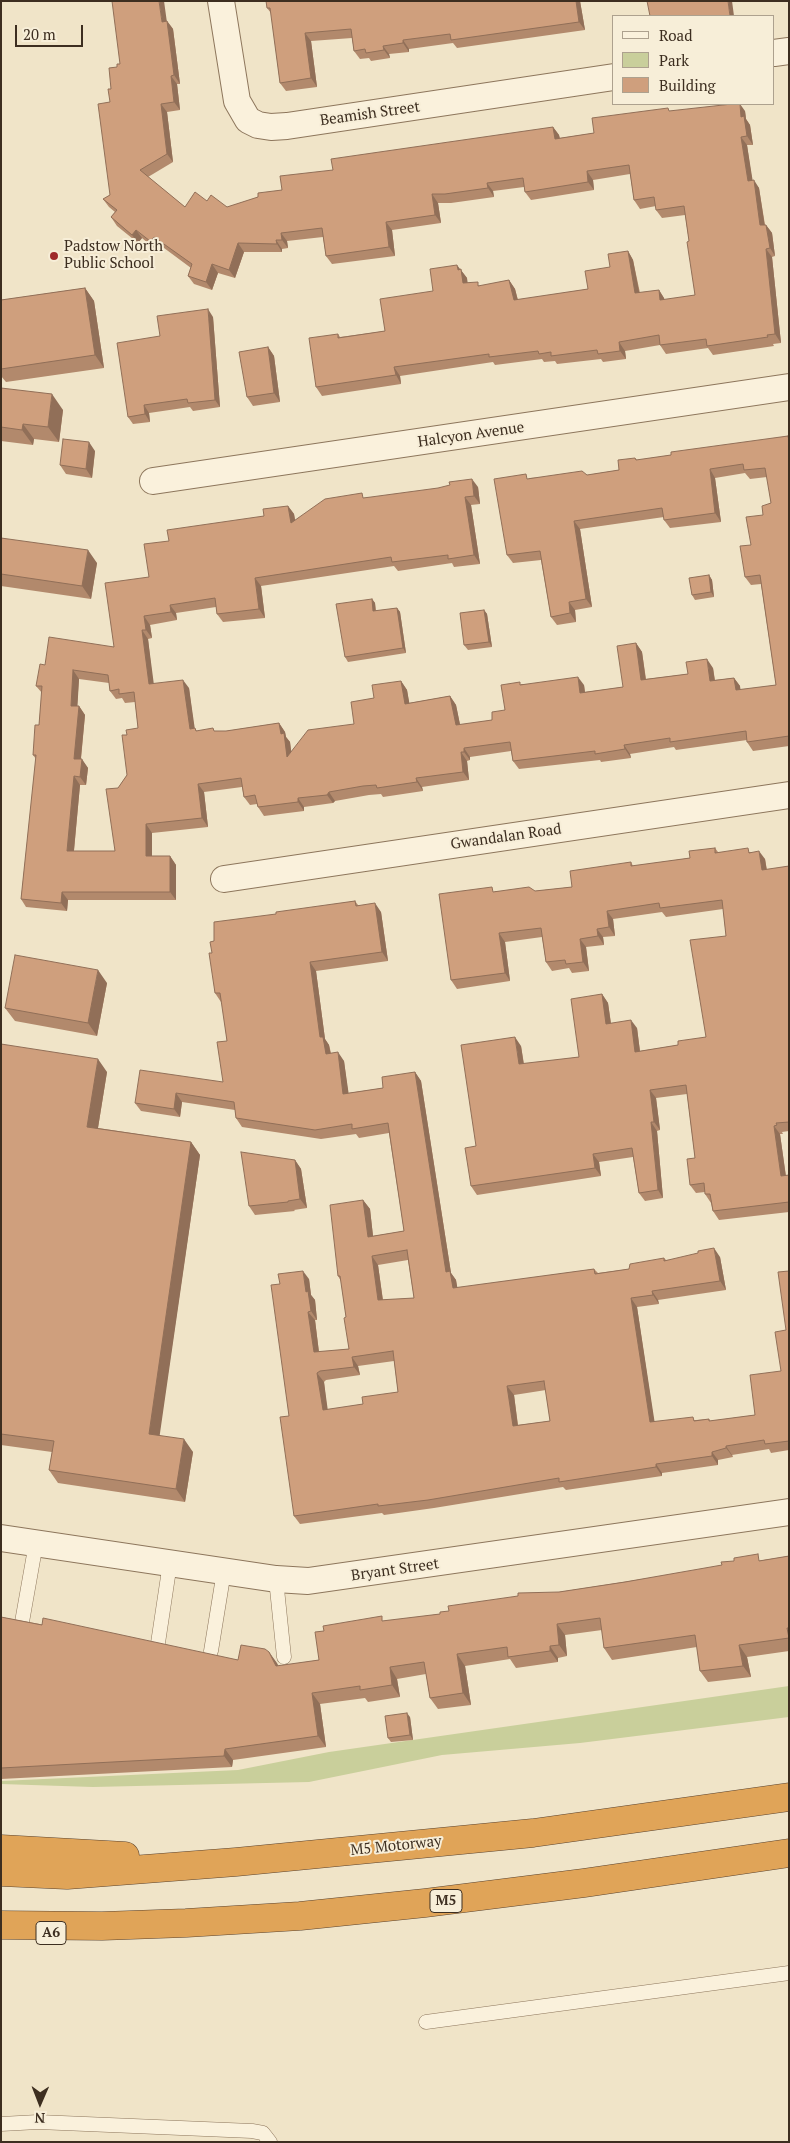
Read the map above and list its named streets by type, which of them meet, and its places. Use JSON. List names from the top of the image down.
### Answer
{
  "streets": {
    "highway": ["M5 Motorway", "M5", "A6"],
    "street": [
      "Beamish Street",
      "Halcyon Avenue",
      "Gwandalan Road",
      "Bryant Street"
    ]
  },
  "crossings": [
    ["M5", "A6"]
  ],
  "places": ["Padstow North Public School"],
  "legend": ["Road", "Park", "Building"],
  "scale_bar": "20 m",
  "north": "bottom"
}
